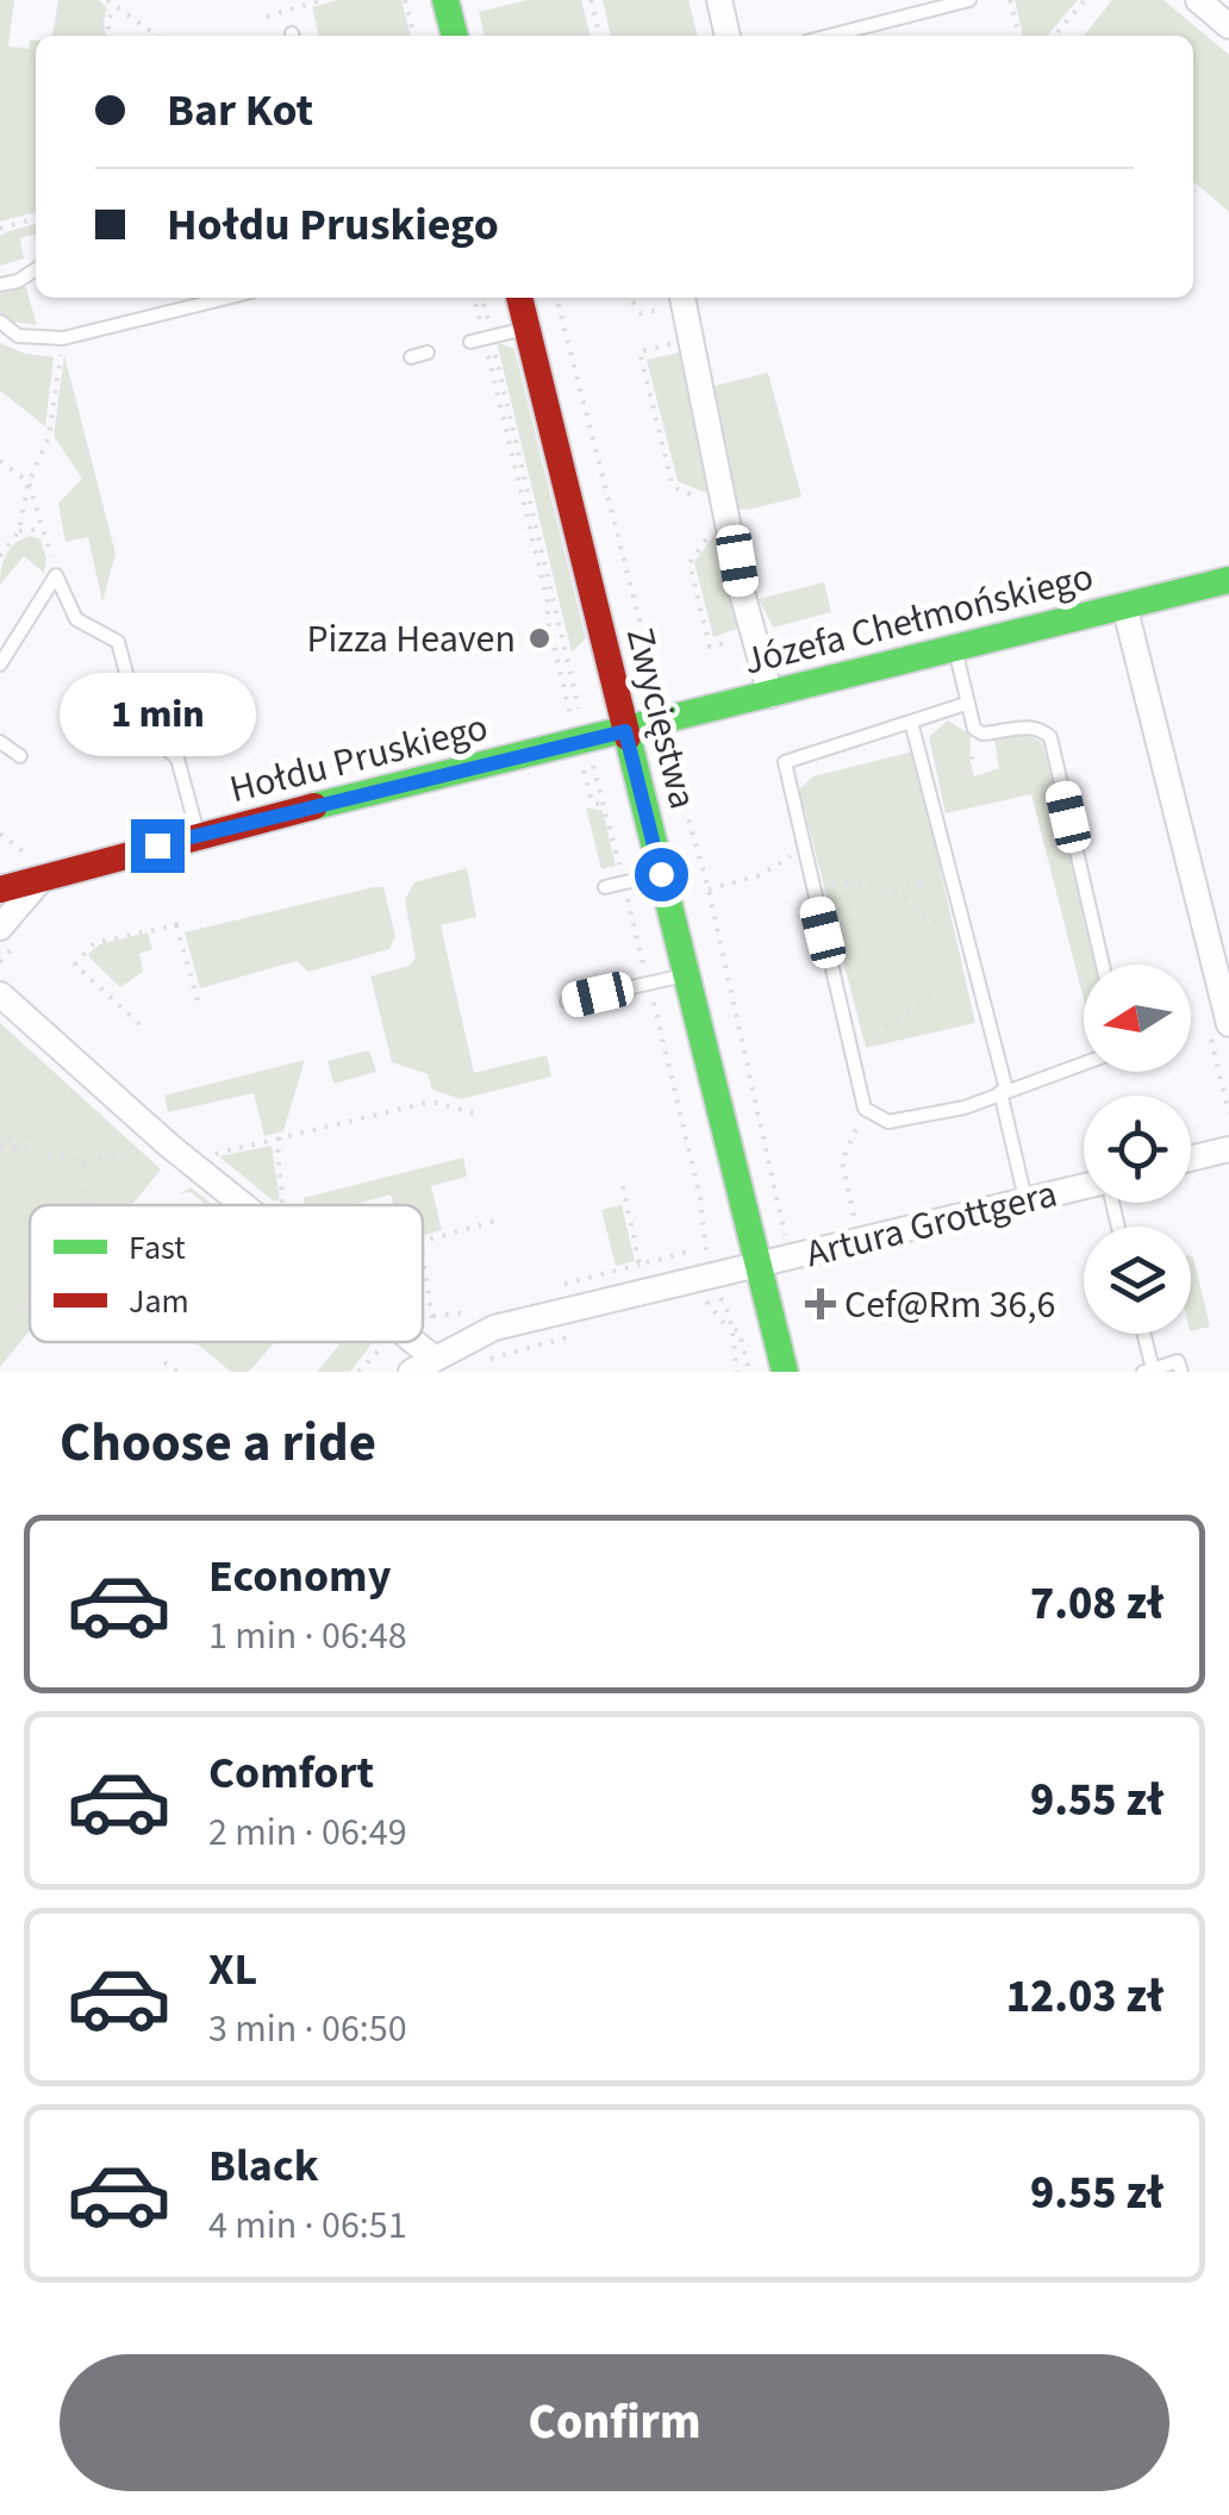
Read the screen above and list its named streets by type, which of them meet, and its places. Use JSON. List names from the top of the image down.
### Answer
{
  "streets": {
    "street": [
      "Józefa Chełmońskiego",
      "Zwycięstwa",
      "Hołdu Pruskiego",
      "Artura Grottgera"
    ]
  },
  "crossings": [
    ["Józefa Chełmońskiego", "Zwycięstwa"],
    ["Józefa Chełmońskiego", "Hołdu Pruskiego"],
    ["Zwycięstwa", "Hołdu Pruskiego"],
    ["Zwycięstwa", "Artura Grottgera"]
  ],
  "places": {
    "other": ["Pizza Heaven"],
    "health": ["Cef@Rm 36,6"]
  },
  "legend": ["Fast", "Jam"],
  "north": "left",
  "page": {
    "banner": ["Bar Kot", "Hołdu Pruskiego"],
    "bubble": "1 min",
    "heading": "Choose a ride",
    "list": [
      {
        "name": "Economy",
        "note": "1 min · 06:48",
        "value": "7.08 zł"
      },
      {
        "name": "Comfort",
        "note": "2 min · 06:49",
        "value": "9.55 zł"
      },
      {
        "name": "XL",
        "note": "3 min · 06:50",
        "value": "12.03 zł"
      },
      {
        "name": "Black",
        "note": "4 min · 06:51",
        "value": "9.55 zł"
      }
    ],
    "buttons": "Confirm"
  }
}
